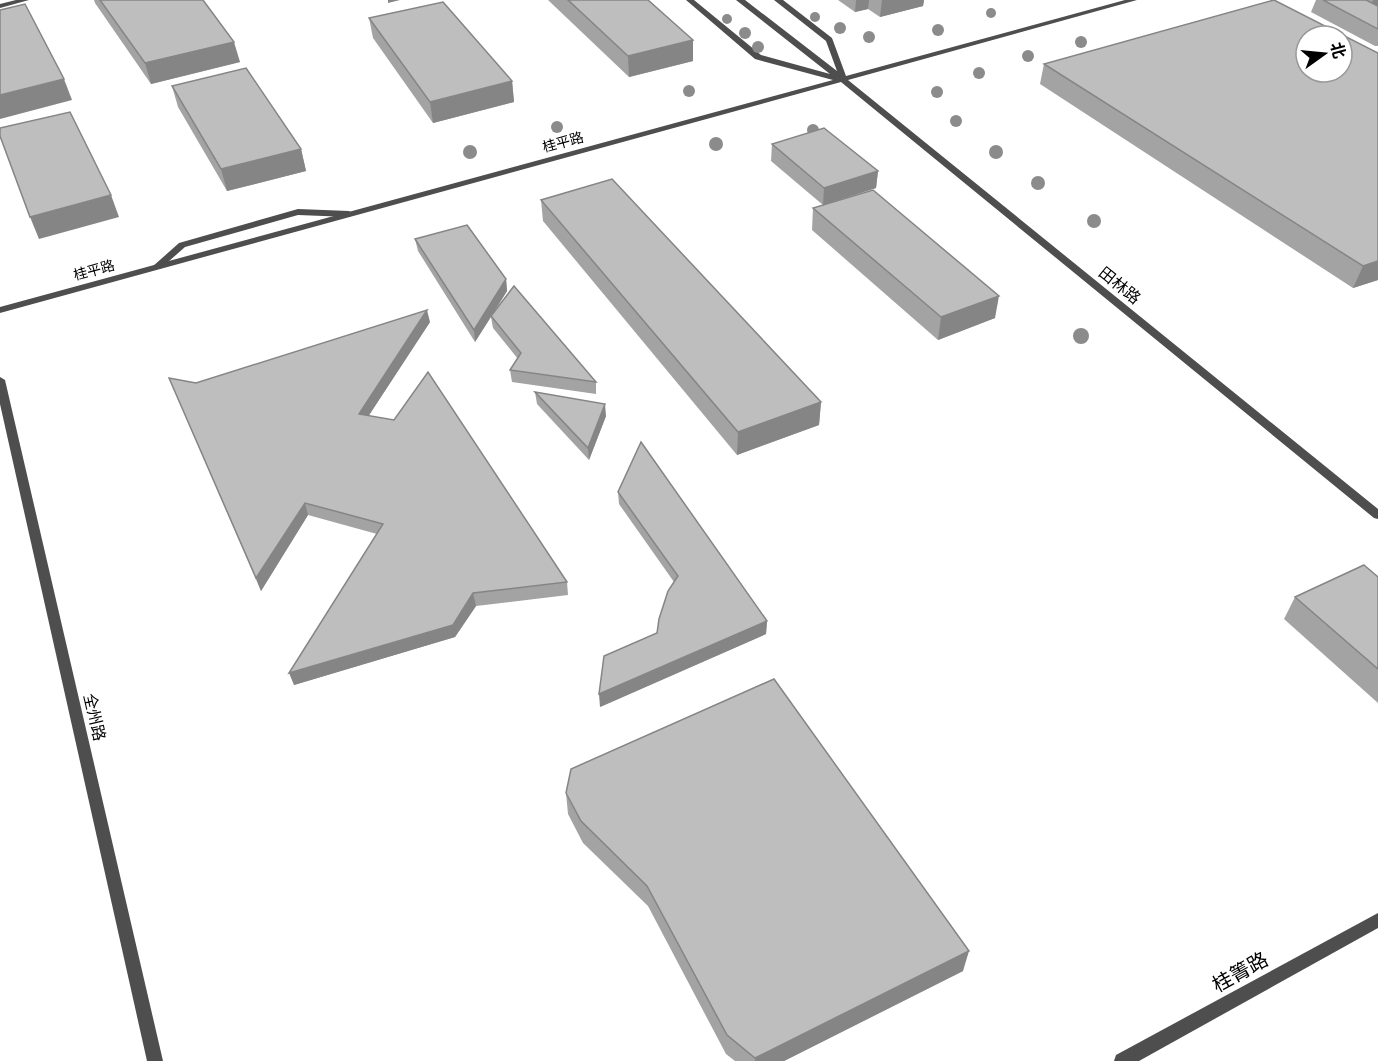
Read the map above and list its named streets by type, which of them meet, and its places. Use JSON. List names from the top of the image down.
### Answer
{
  "streets": {
    "street": [
      "桂平路",
      "田林路",
      "全州路",
      "桂箐路"
    ]
  },
  "crossings": [
    ["桂平路", "田林路"]
  ],
  "north": "right"
}
